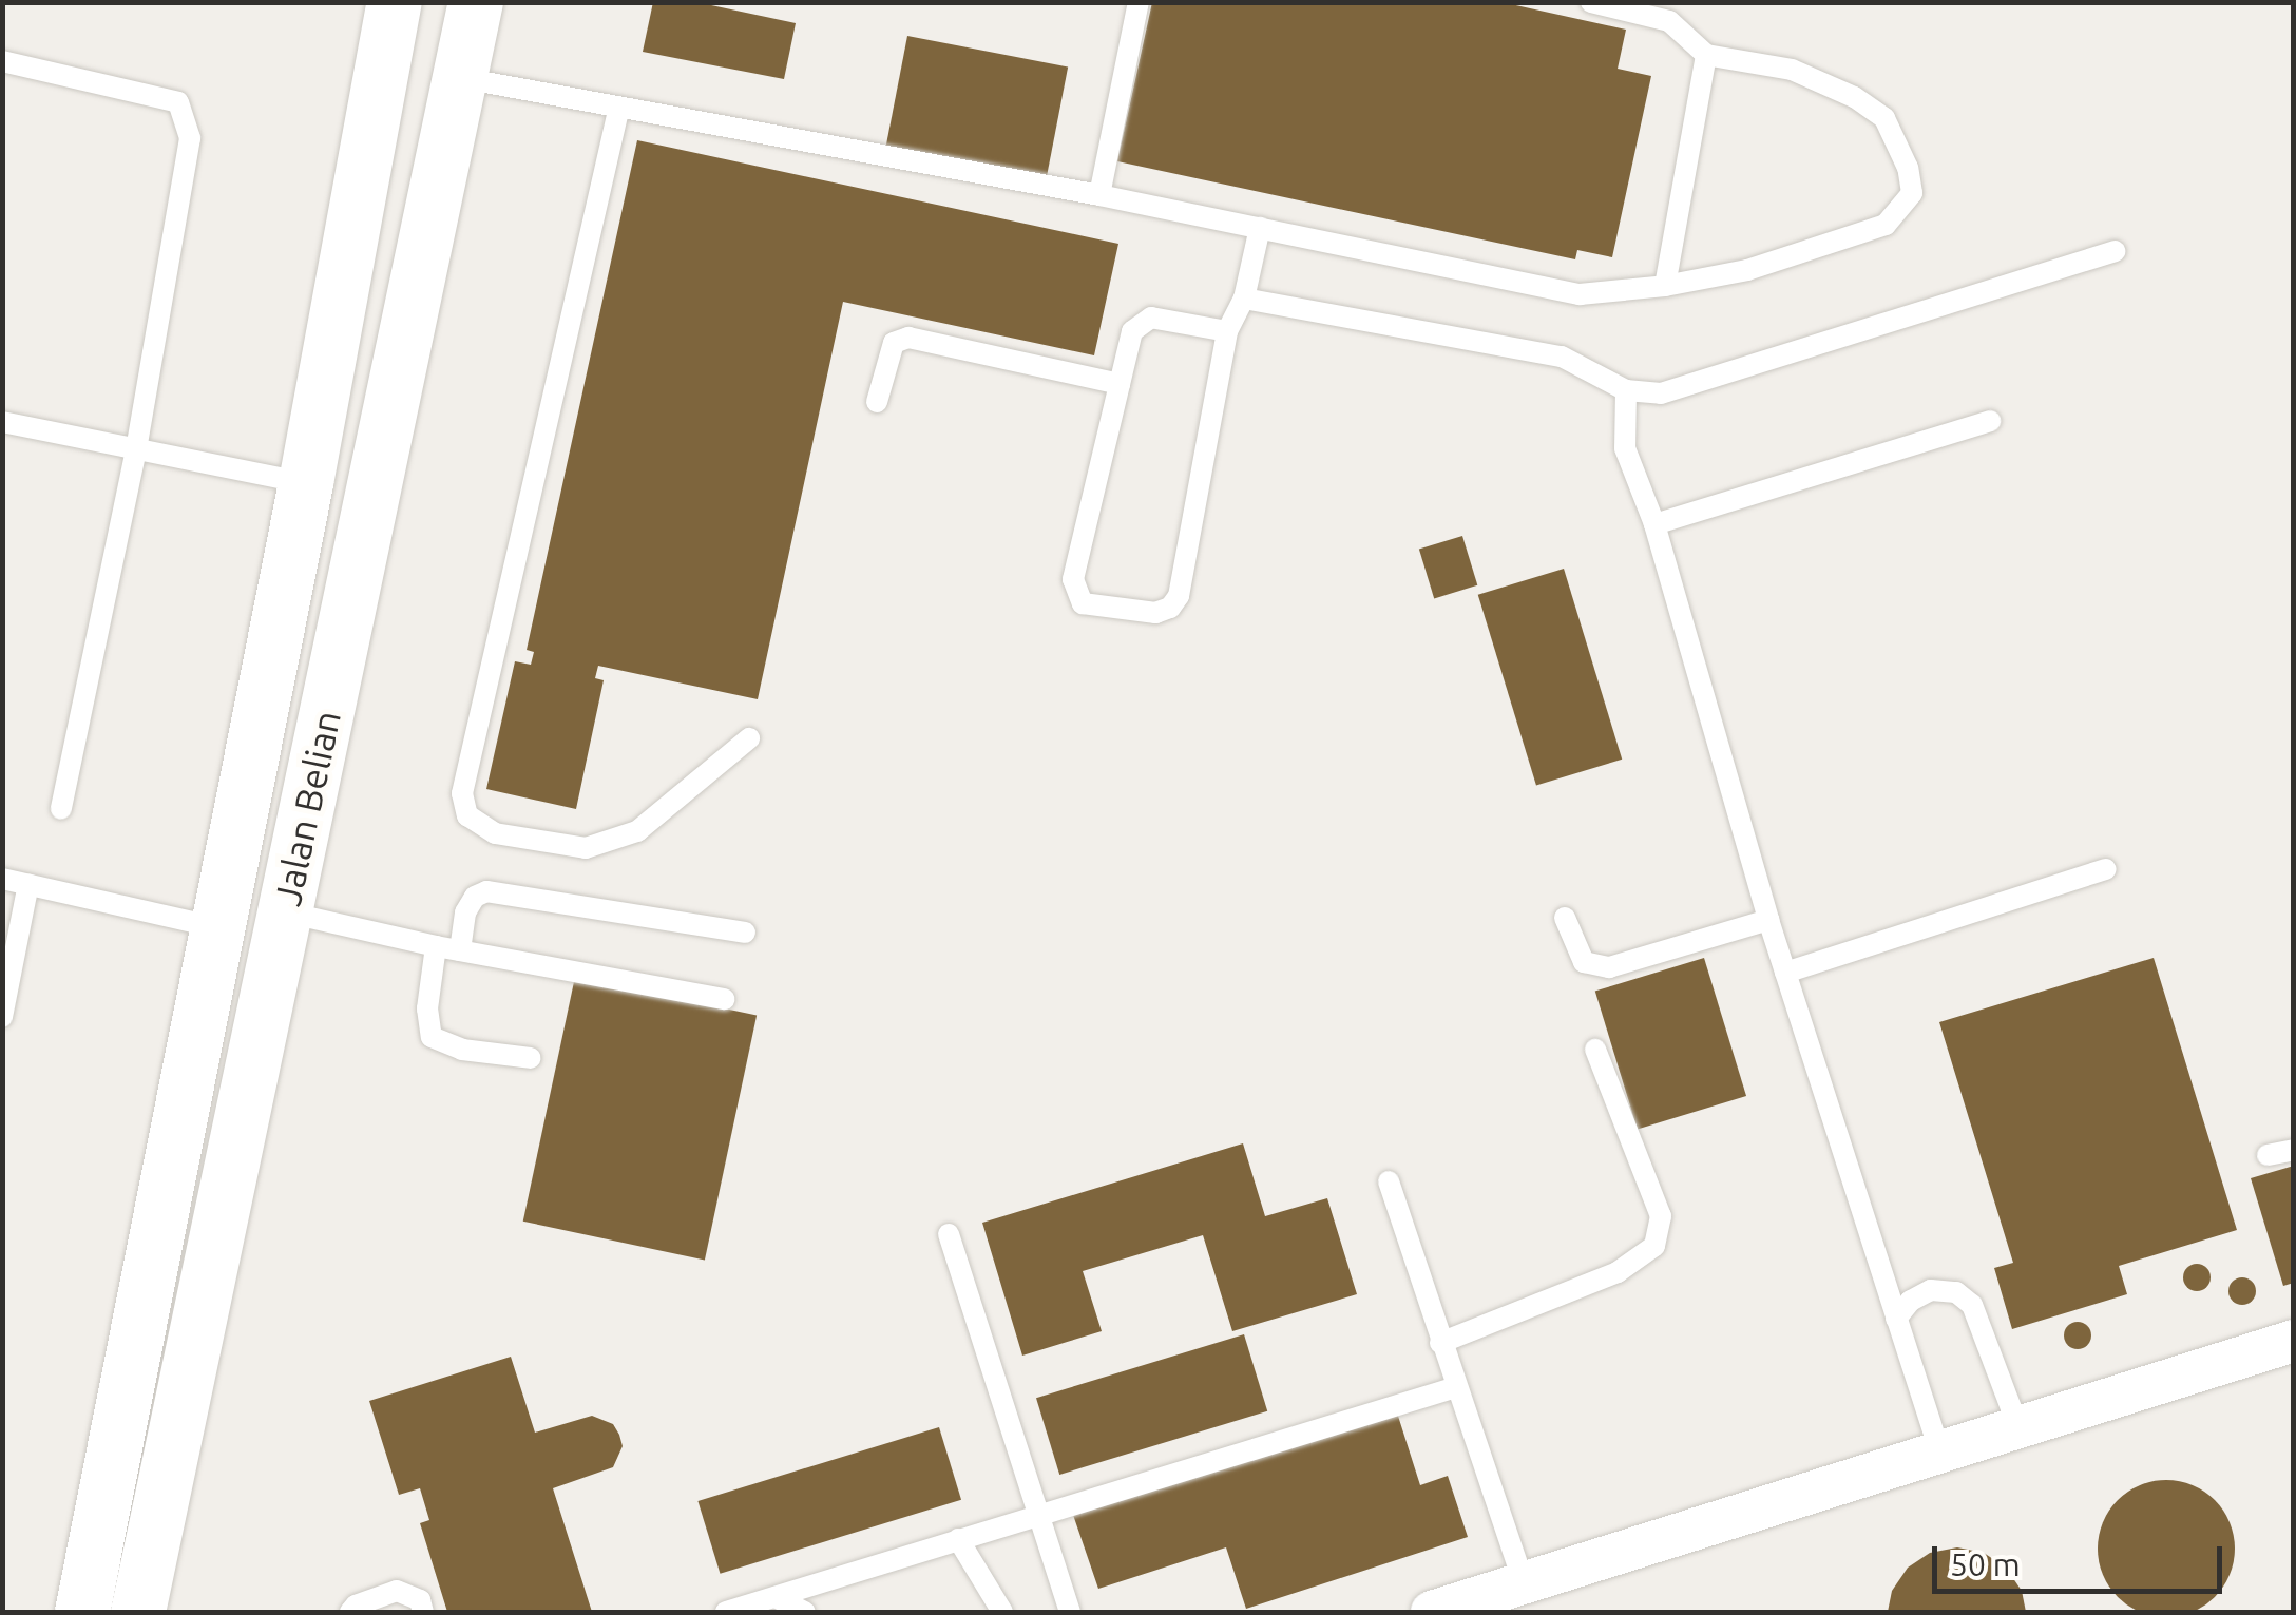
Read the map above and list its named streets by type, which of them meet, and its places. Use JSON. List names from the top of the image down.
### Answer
{
  "streets": {
    "street": ["Jalan Belian"]
  },
  "scale_bar": "50 m"
}
